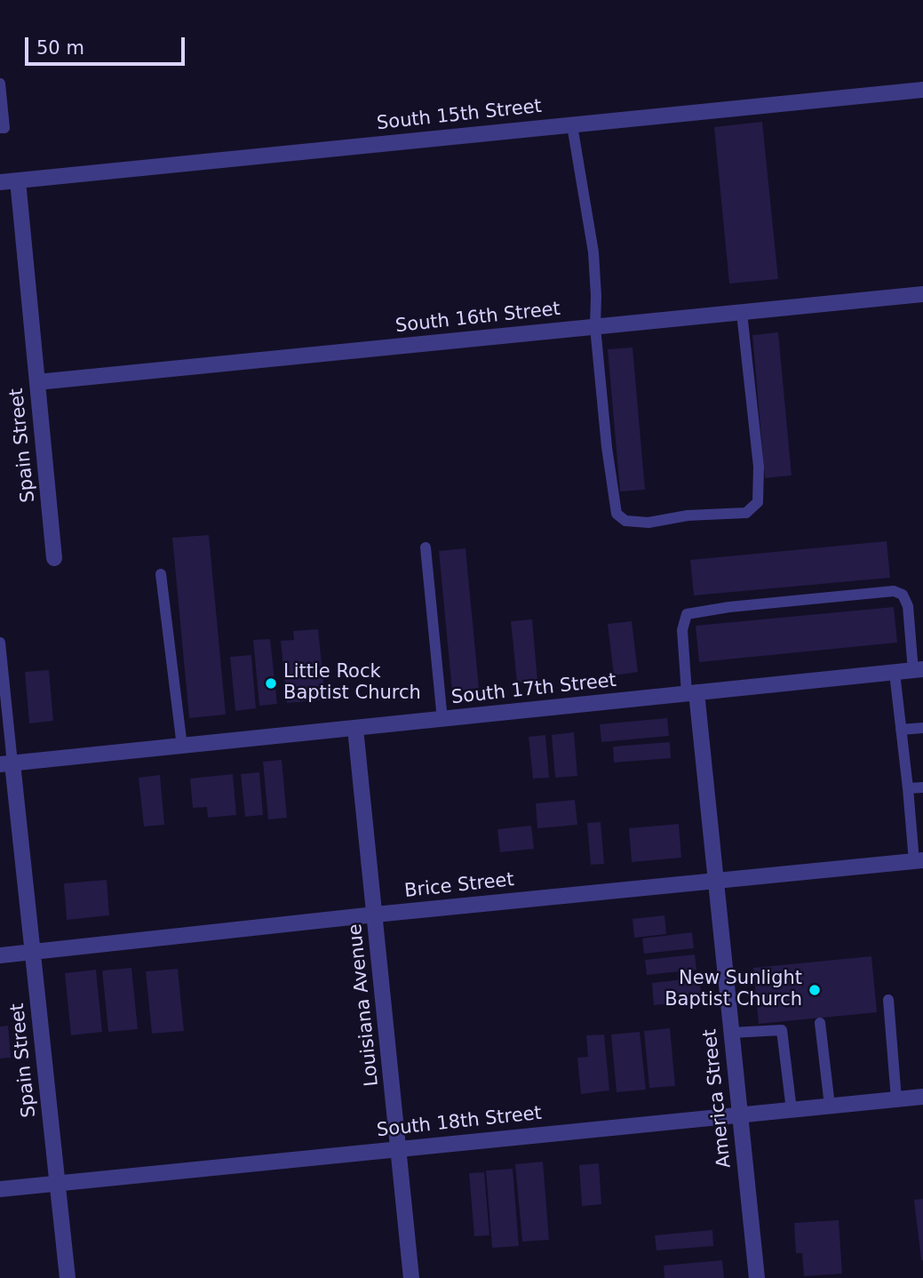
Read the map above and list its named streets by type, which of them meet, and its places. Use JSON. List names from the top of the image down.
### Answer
{
  "streets": {
    "street": [
      "South 15th Street",
      "South 16th Street",
      "Spain Street",
      "South 17th Street",
      "Brice Street",
      "Louisiana Avenue",
      "America Street",
      "South 18th Street"
    ]
  },
  "crossings": [
    ["South 15th Street", "Spain Street"],
    ["South 16th Street", "Spain Street"],
    ["Spain Street", "South 17th Street"],
    ["Spain Street", "Brice Street"],
    ["Spain Street", "South 18th Street"],
    ["South 17th Street", "Louisiana Avenue"],
    ["South 17th Street", "America Street"],
    ["Brice Street", "Louisiana Avenue"],
    ["Brice Street", "America Street"],
    ["Louisiana Avenue", "South 18th Street"],
    ["America Street", "South 18th Street"]
  ],
  "places": ["Little Rock Baptist Church", "New Sunlight Baptist Church"],
  "scale_bar": "50 m"
}
